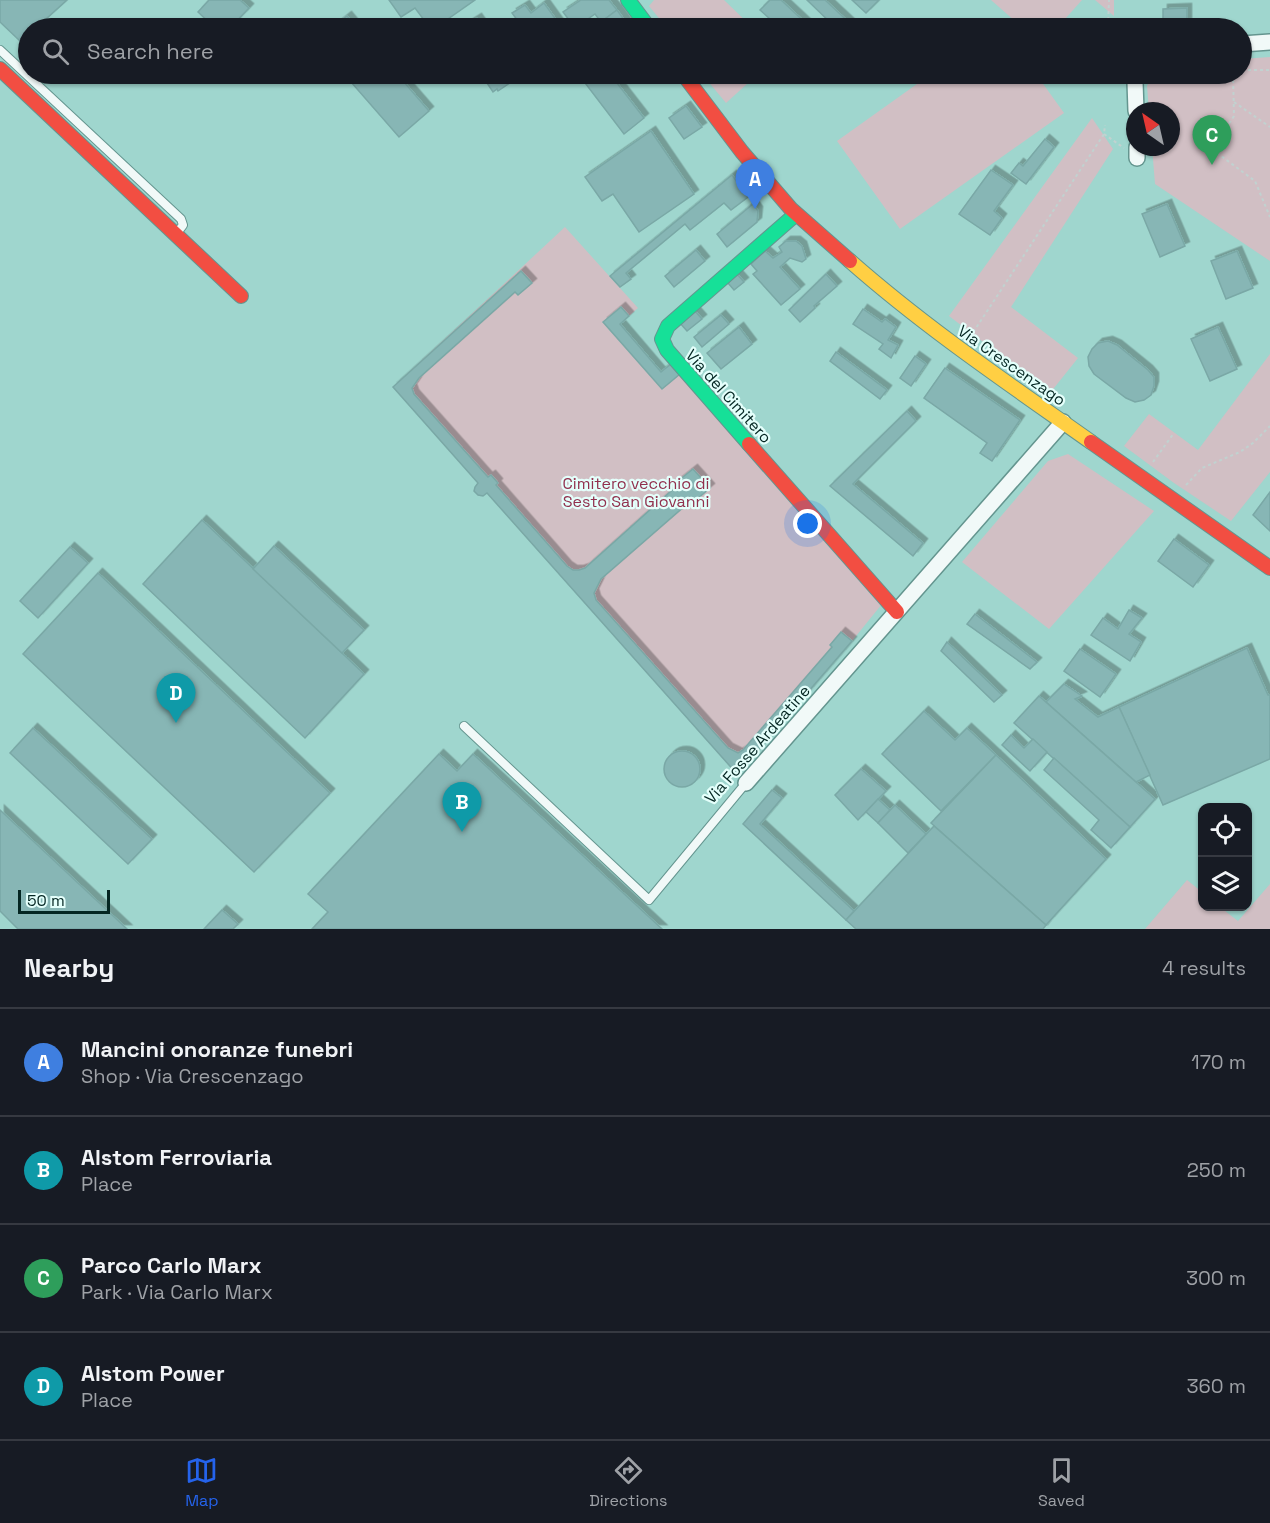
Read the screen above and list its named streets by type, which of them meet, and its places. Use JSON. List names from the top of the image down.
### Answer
{
  "streets": {
    "street": ["Via Crescenzago", "Via del Cimitero", "Via Fosse Ardeatine"]
  },
  "crossings": [
    ["Via Crescenzago", "Via del Cimitero"],
    ["Via Crescenzago", "Via Fosse Ardeatine"],
    ["Via del Cimitero", "Via Fosse Ardeatine"]
  ],
  "parks": ["Cimitero vecchio di Sesto San Giovanni"],
  "scale_bar": "50 m",
  "north": "top left",
  "page": {
    "search": "Search here",
    "pins": [
      "C",
      "A",
      "D",
      "B"
    ],
    "scale": "50 m",
    "heading": ["Nearby", "4 results"],
    "list": [
      {
        "mark": "A",
        "name": "Mancini onoranze funebri",
        "note": "Shop · Via Crescenzago",
        "value": "170 m"
      },
      {
        "mark": "B",
        "name": "Alstom Ferroviaria",
        "note": "Place",
        "value": "250 m"
      },
      {
        "mark": "C",
        "name": "Parco Carlo Marx",
        "note": "Park · Via Carlo Marx",
        "value": "300 m"
      },
      {
        "mark": "D",
        "name": "Alstom Power",
        "note": "Place",
        "value": "360 m"
      }
    ],
    "nav": ["Map", "Directions", "Saved"]
  }
}
